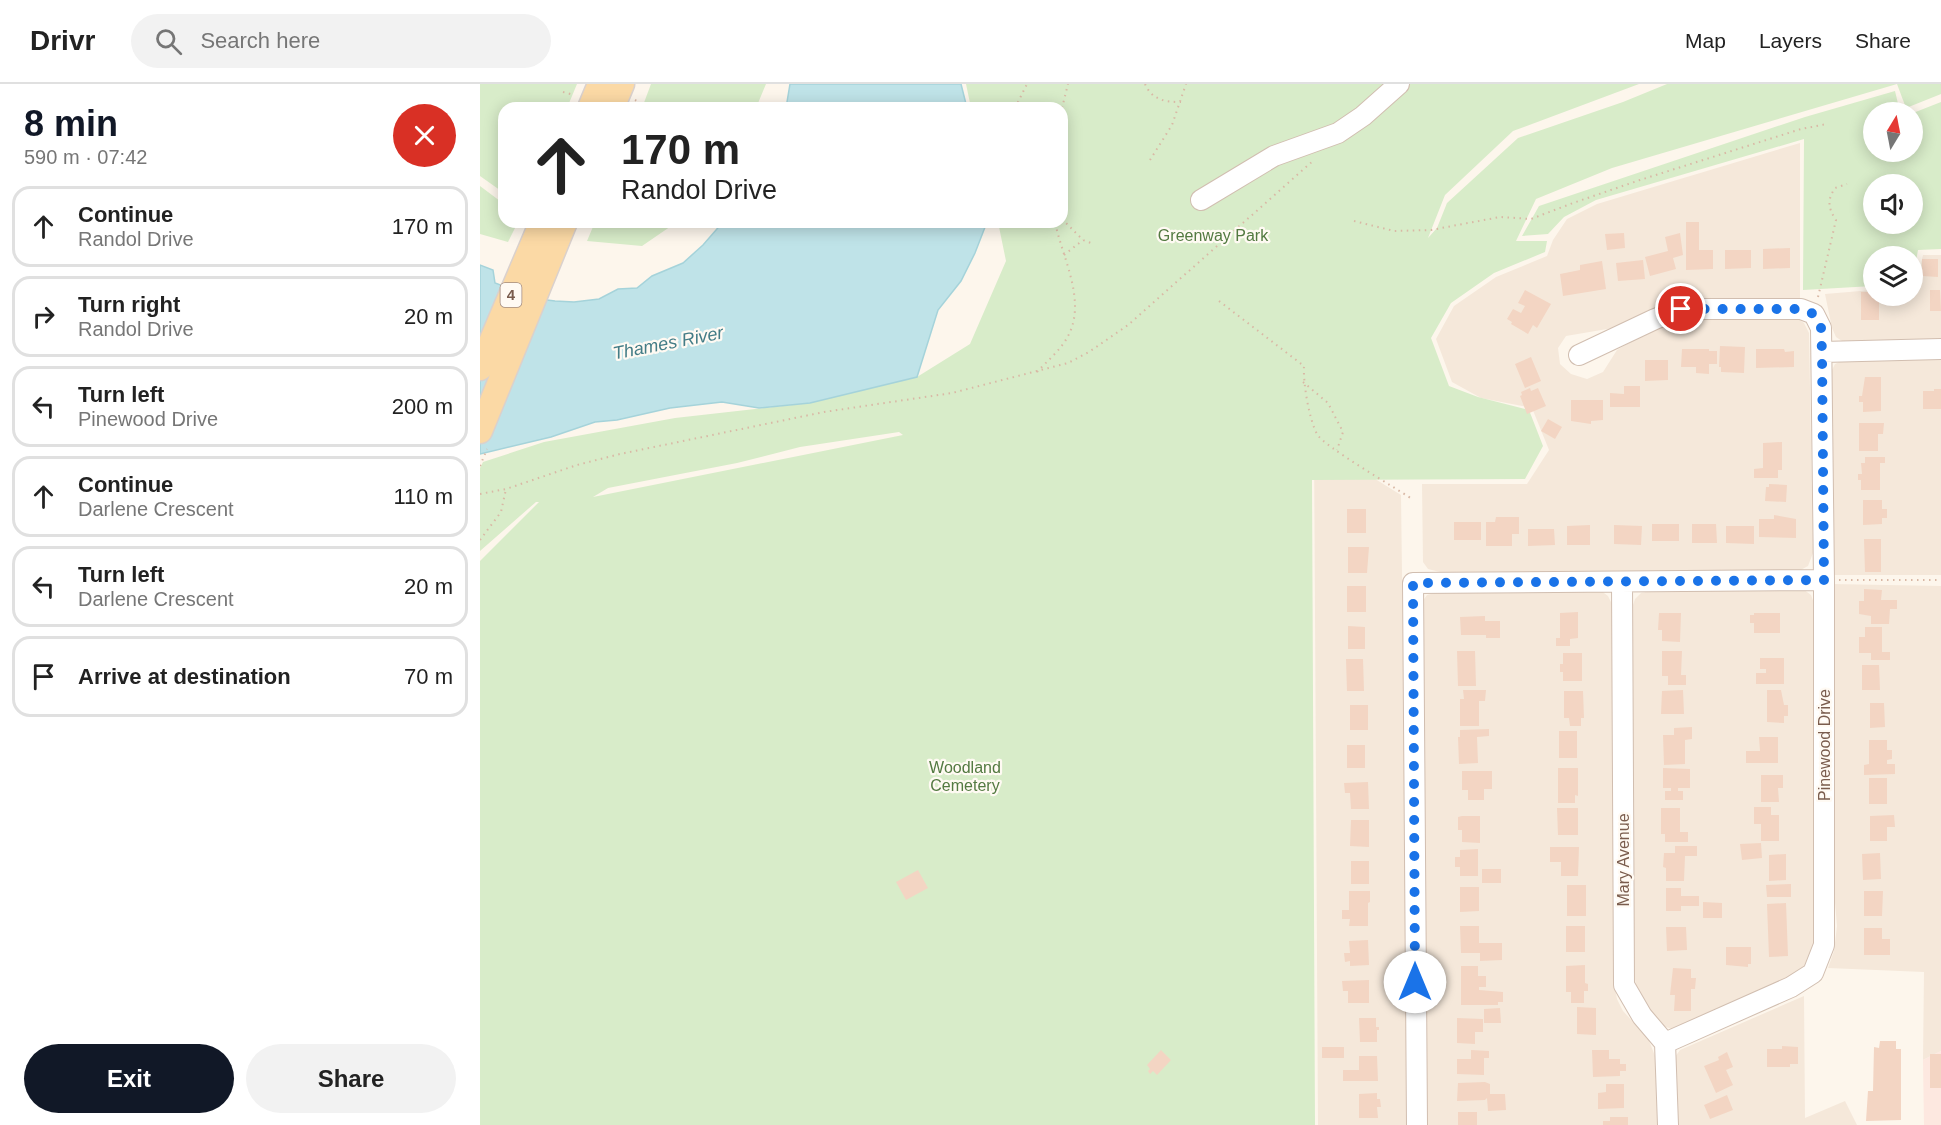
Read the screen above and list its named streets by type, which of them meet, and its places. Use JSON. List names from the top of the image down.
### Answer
{
  "streets": {
    "main road": ["4"],
    "street": ["Pinewood Drive", "Mary Avenue"]
  },
  "crossings": [
    ["Pinewood Drive", "Mary Avenue"]
  ],
  "water": ["Thames River"],
  "parks": ["Greenway Park", "Woodland Cemetery"],
  "north": "top",
  "page": {
    "header": "Drivr",
    "search": "Search here",
    "nav": ["Map", "Layers", "Share"],
    "heading": ["8 min", "590 m · 07:42"],
    "turn": ["170 m", "Randol Drive"],
    "list": [
      {
        "name": "Continue",
        "note": "Randol Drive",
        "value": "170 m"
      },
      {
        "name": "Turn right",
        "note": "Randol Drive",
        "value": "20 m"
      },
      {
        "name": "Turn left",
        "note": "Pinewood Drive",
        "value": "200 m"
      },
      {
        "name": "Continue",
        "note": "Darlene Crescent",
        "value": "110 m"
      },
      {
        "name": "Turn left",
        "note": "Darlene Crescent",
        "value": "20 m"
      },
      {
        "name": "Arrive at destination",
        "value": "70 m"
      }
    ],
    "buttons": ["Exit", "Share"]
  }
}
